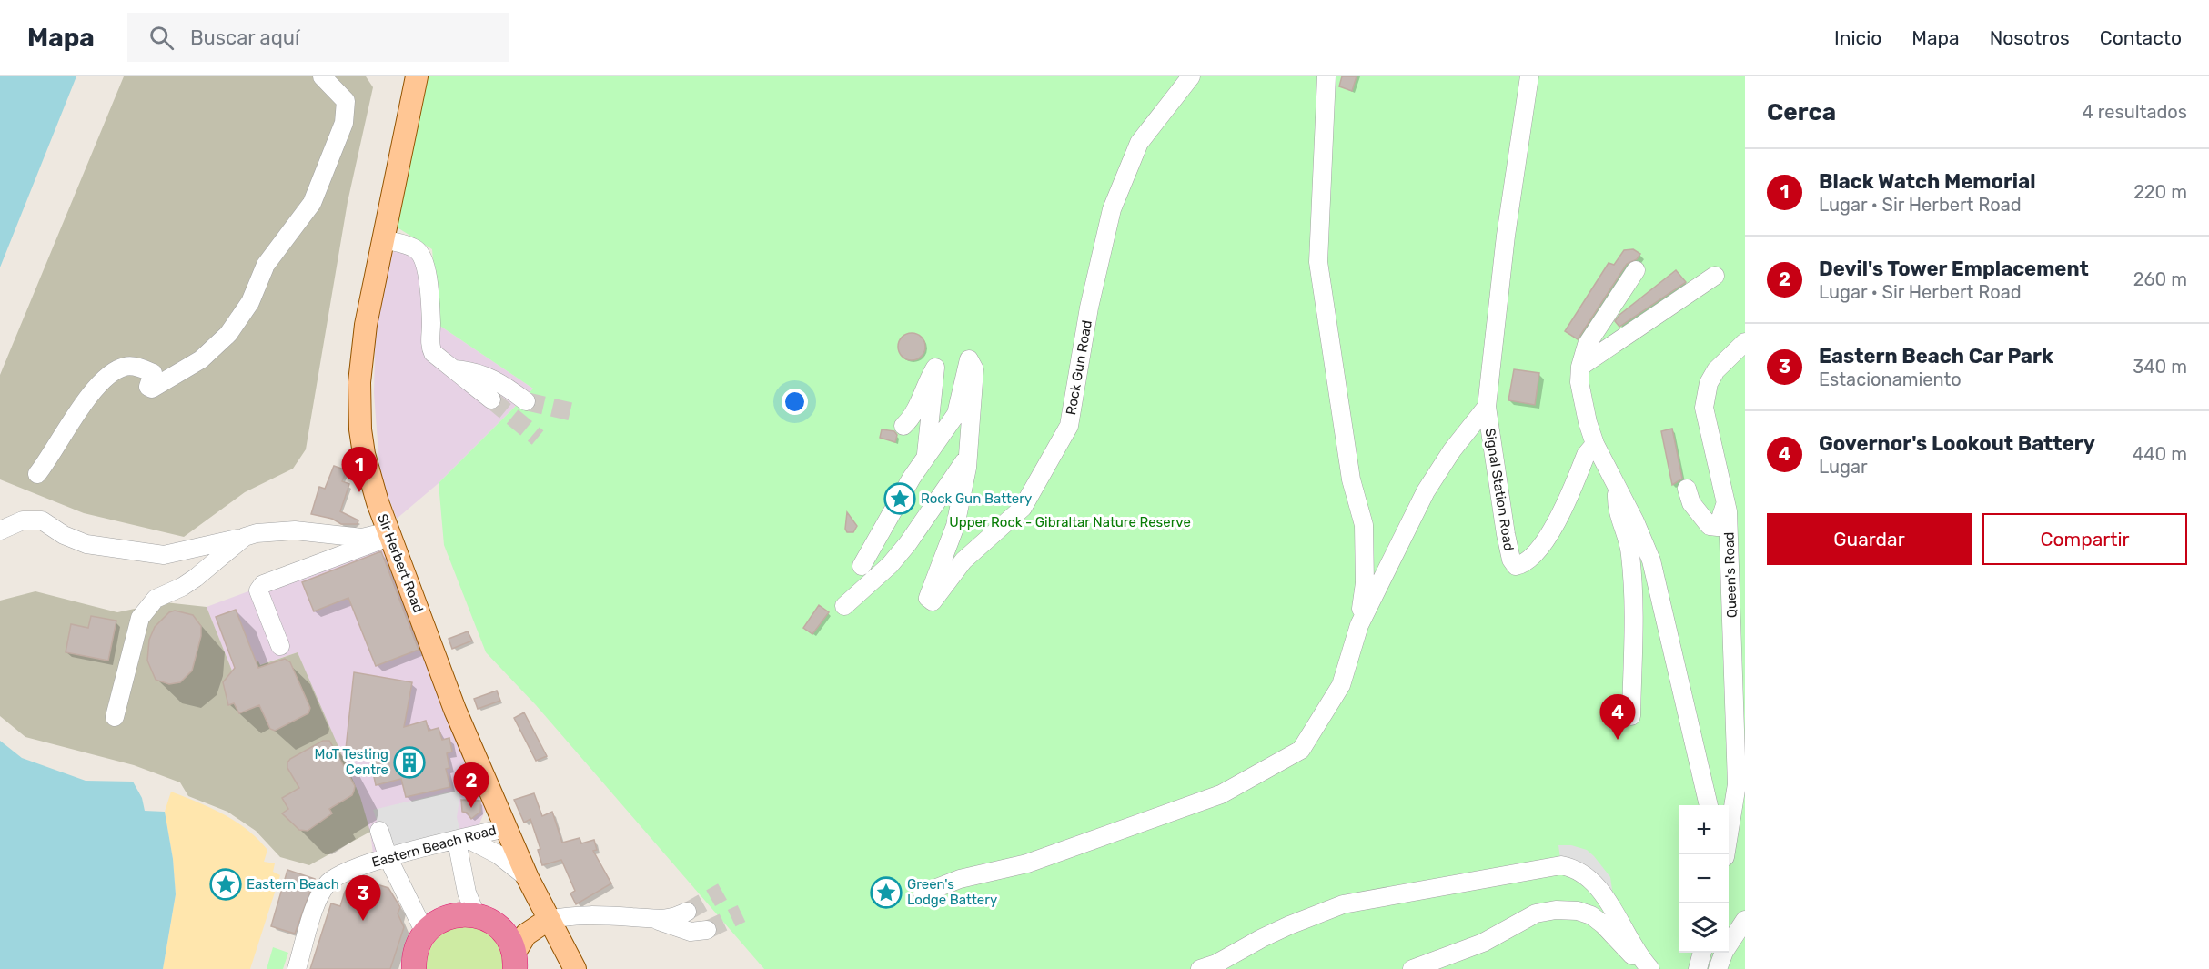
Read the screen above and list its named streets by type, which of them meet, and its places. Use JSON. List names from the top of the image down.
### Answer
{
  "streets": {
    "main road": ["Sir Herbert Road"],
    "street": [
      "Rock Gun Road",
      "Signal Station Road",
      "Queen's Road",
      "Eastern Beach Road"
    ]
  },
  "crossings": [
    ["Sir Herbert Road", "Eastern Beach Road"]
  ],
  "parks": ["Upper Rock - Gibraltar Nature Reserve"],
  "places": {
    "place": ["Rock Gun Battery", "Eastern Beach", "Green's Lodge Battery"],
    "building": ["MoT Testing Centre"]
  },
  "page": {
    "header": "Mapa",
    "search": "Buscar aquí",
    "nav": [
      "Inicio",
      "Mapa",
      "Nosotros",
      "Contacto"
    ],
    "heading": ["Cerca", "4 resultados"],
    "list": [
      {
        "mark": "1",
        "name": "Black Watch Memorial",
        "note": "Lugar · Sir Herbert Road",
        "value": "220 m"
      },
      {
        "mark": "2",
        "name": "Devil's Tower Emplacement",
        "note": "Lugar · Sir Herbert Road",
        "value": "260 m"
      },
      {
        "mark": "3",
        "name": "Eastern Beach Car Park",
        "note": "Estacionamiento",
        "value": "340 m"
      },
      {
        "mark": "4",
        "name": "Governor's Lookout Battery",
        "note": "Lugar",
        "value": "440 m"
      }
    ],
    "pins": [
      "1",
      "4",
      "2",
      "3"
    ],
    "buttons": ["Guardar", "Compartir"],
    "map_buttons": ["+", "−"]
  }
}
